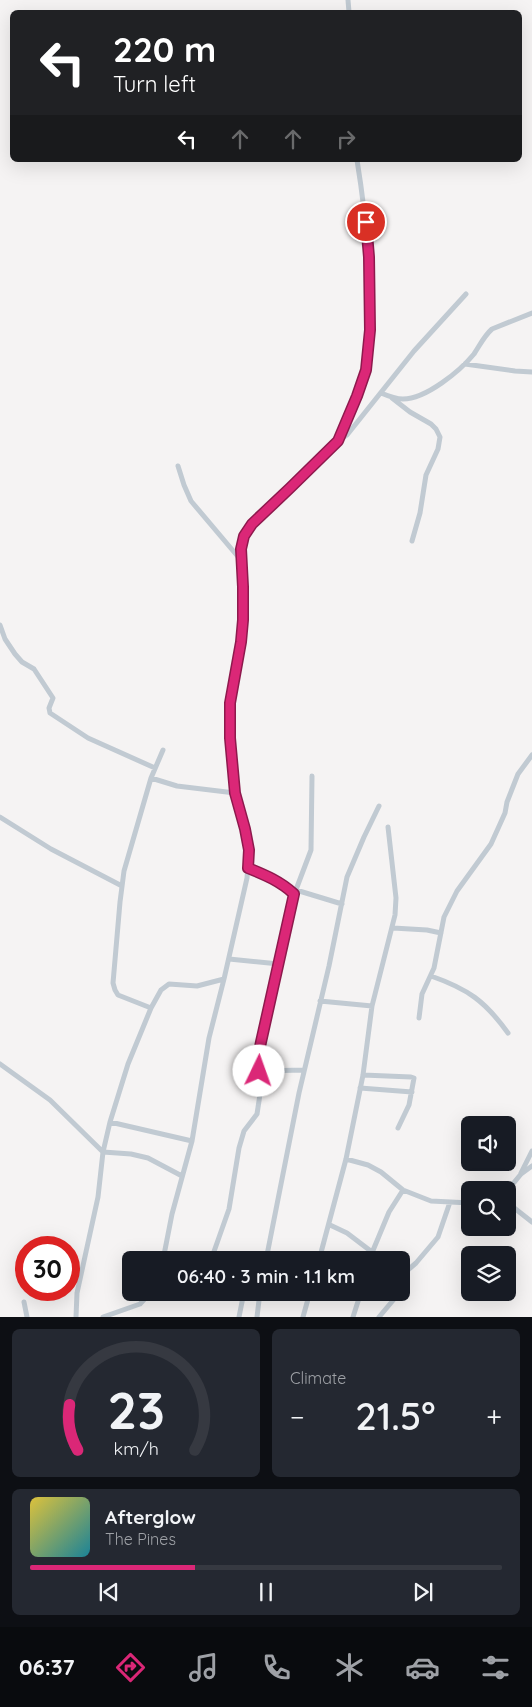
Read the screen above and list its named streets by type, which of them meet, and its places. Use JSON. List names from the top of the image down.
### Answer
{
  "page": {
    "turn": ["220 m", "Turn left"],
    "limit": "30",
    "trip": "06:40 · 3 min · 1.1 km",
    "tile": "Climate",
    "heat": ["−", "21.5°", "+"],
    "song": ["Afterglow", "The Pines"],
    "tabs": "06:37",
    "gauge": ["23", "km/h"]
  }
}
